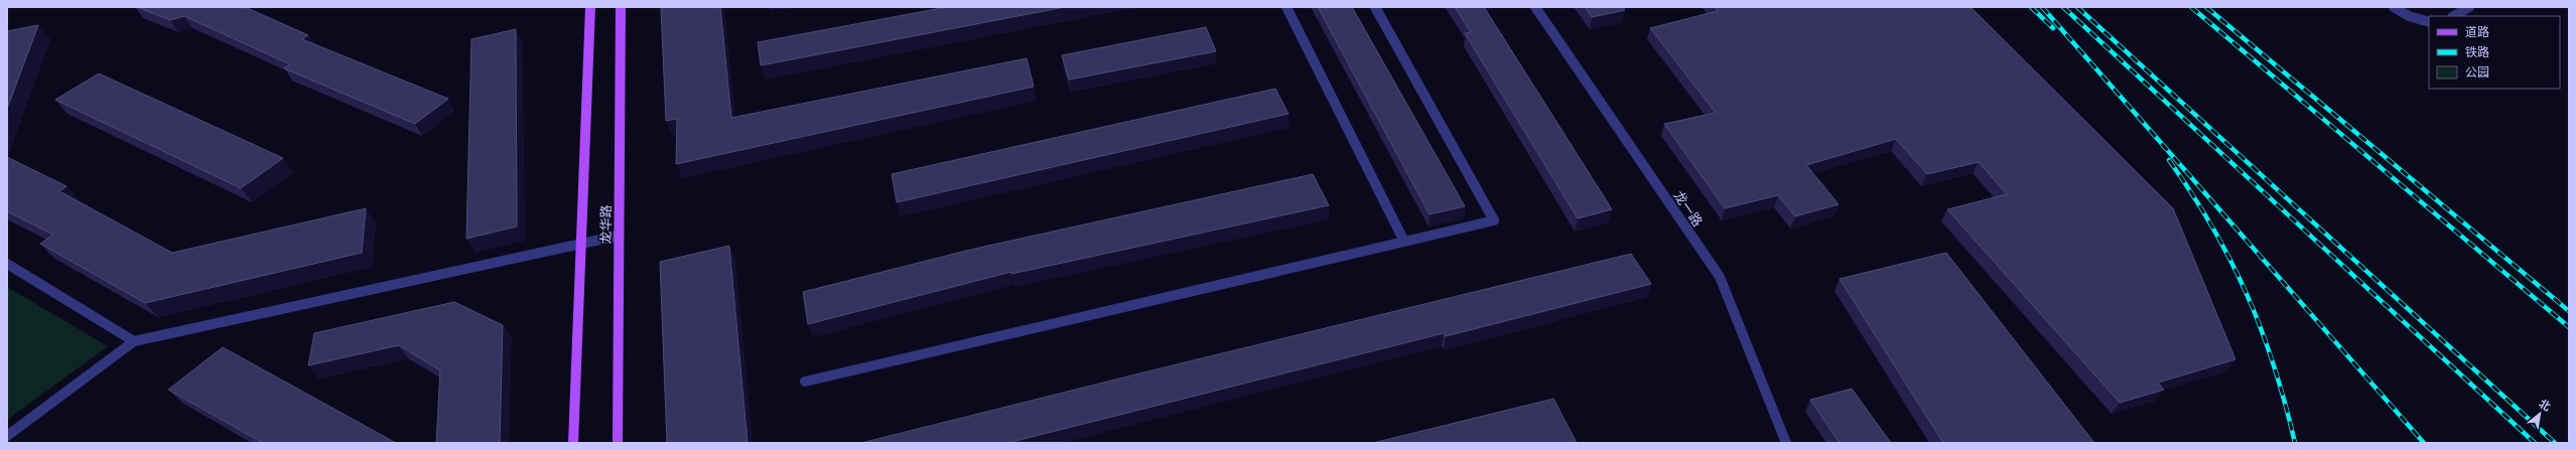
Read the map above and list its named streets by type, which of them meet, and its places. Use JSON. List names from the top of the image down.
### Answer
{
  "streets": {
    "main road": ["龙华路"],
    "street": ["龙一路"]
  },
  "legend": ["道路", "铁路", "公园"],
  "north": "top right"
}
